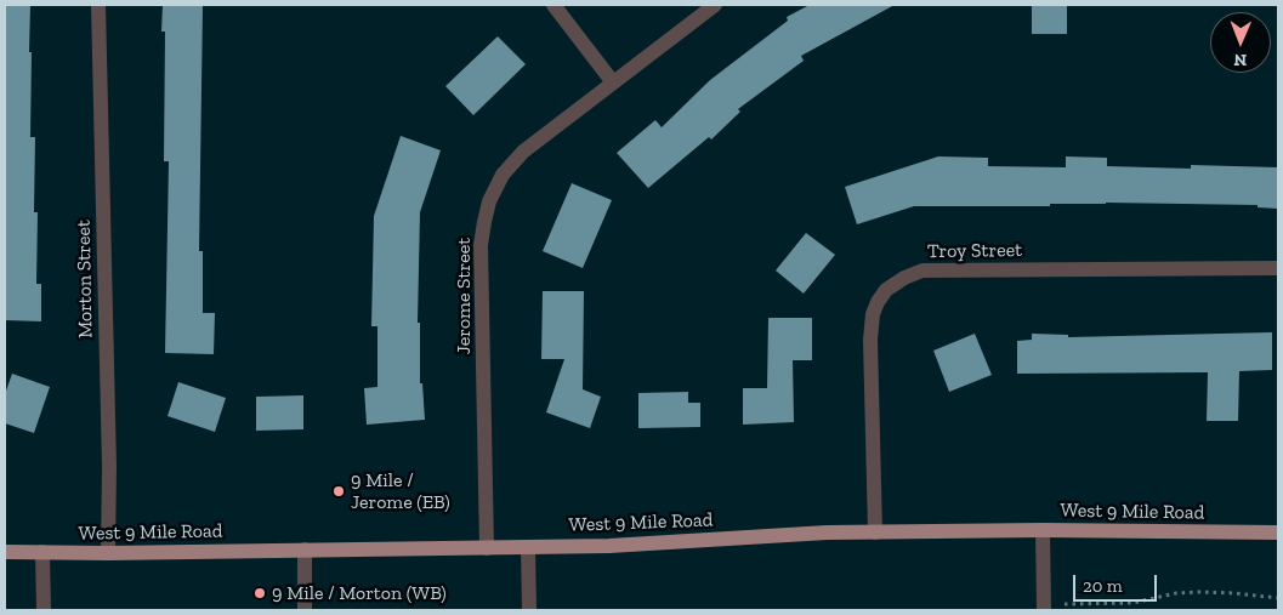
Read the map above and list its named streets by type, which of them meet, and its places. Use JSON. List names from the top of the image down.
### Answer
{
  "streets": {
    "main road": ["West 9 Mile Road"],
    "street": ["Troy Street", "Morton Street", "Jerome Street"]
  },
  "crossings": [
    ["Troy Street", "West 9 Mile Road"],
    ["Morton Street", "West 9 Mile Road"],
    ["Jerome Street", "West 9 Mile Road"]
  ],
  "places": ["9 Mile / Jerome (EB)", "9 Mile / Morton (WB)"],
  "scale_bar": "20 m",
  "north": "bottom"
}
